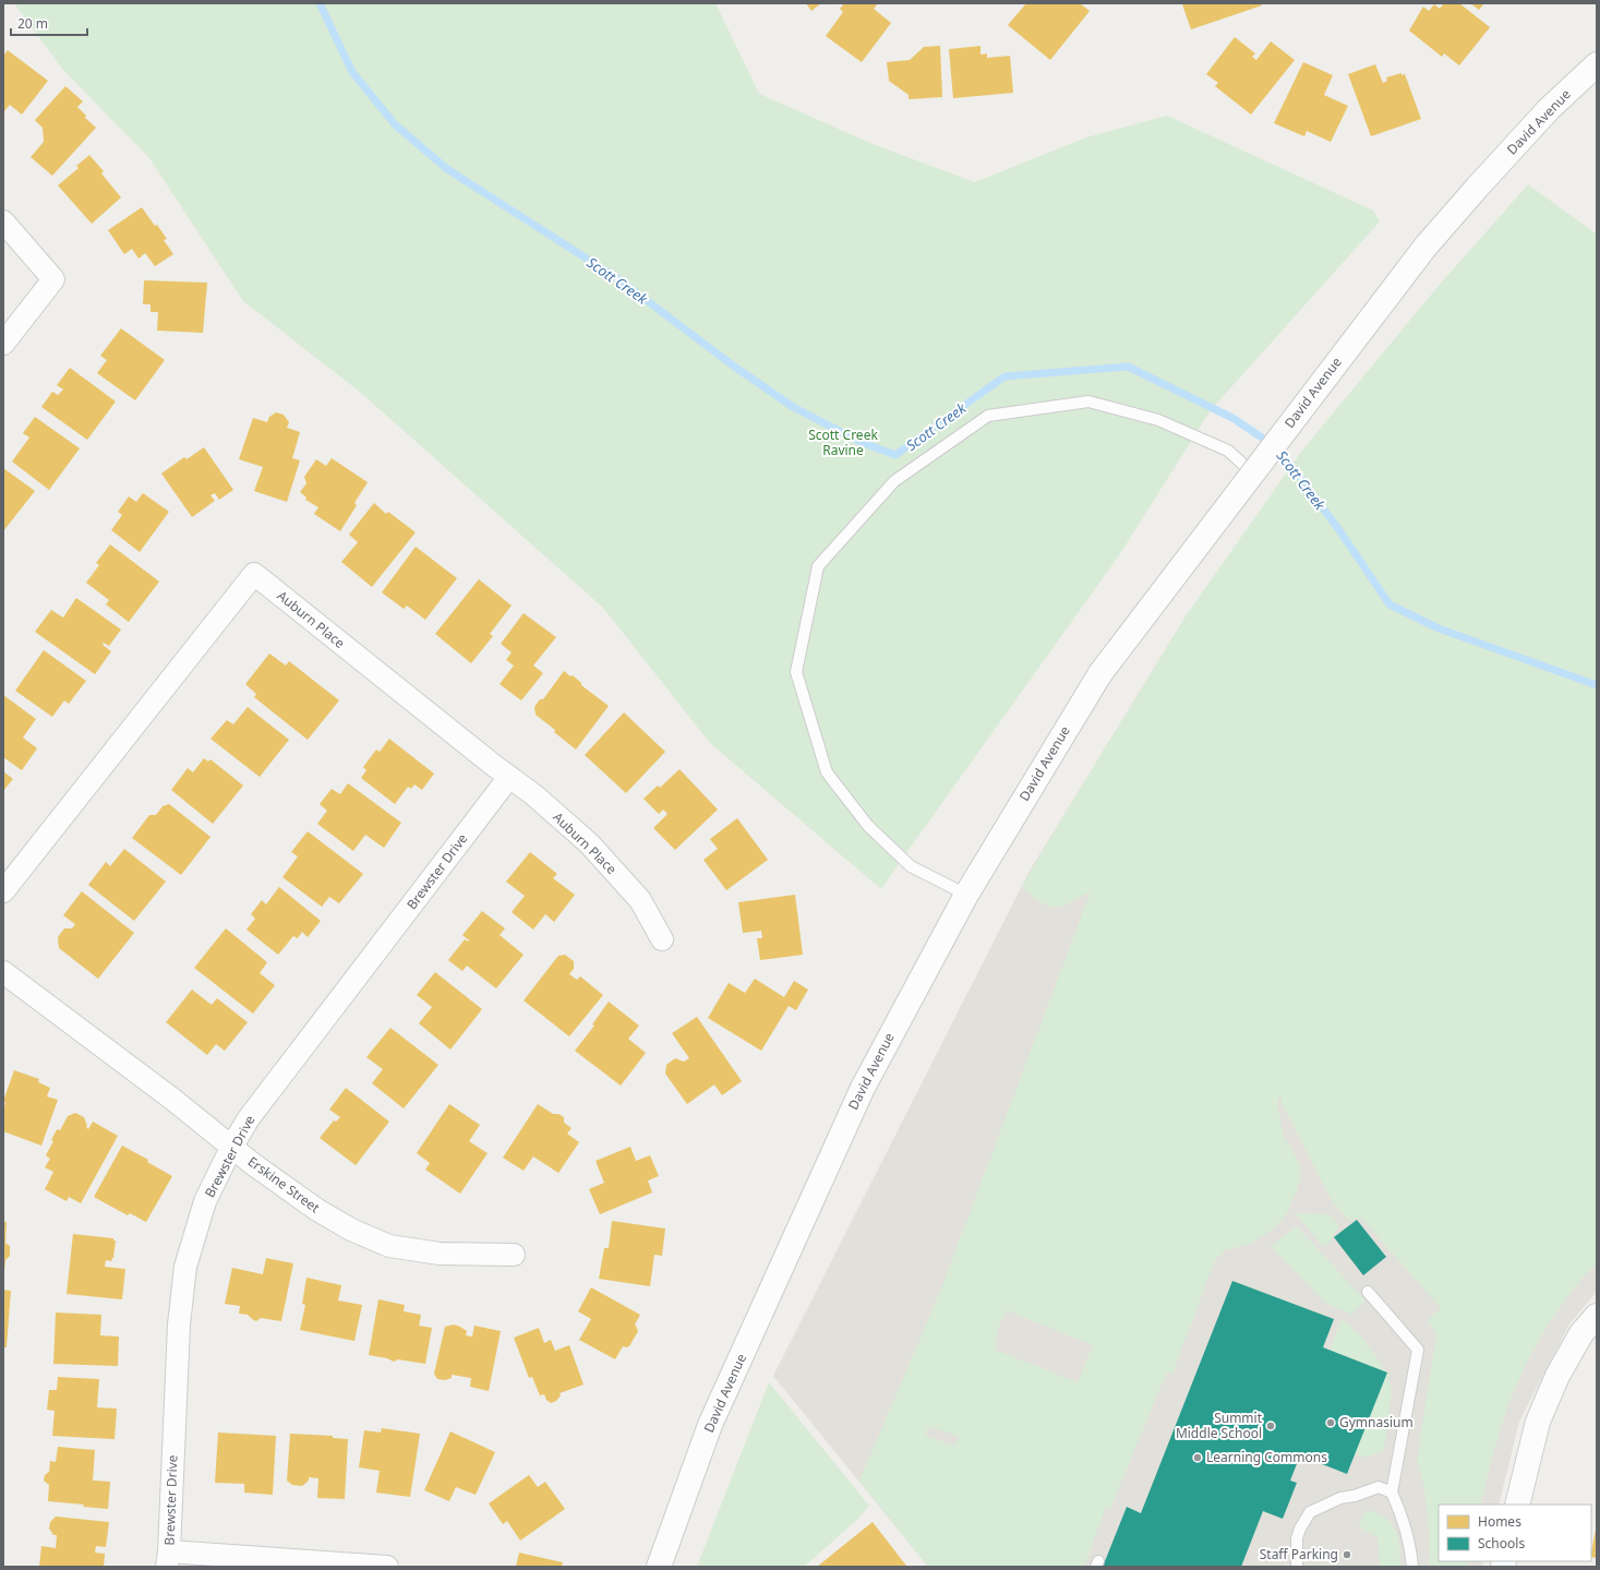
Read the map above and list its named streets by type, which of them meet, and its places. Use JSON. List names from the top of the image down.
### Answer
{
  "streets": {
    "main road": ["David Avenue"],
    "street": ["Auburn Place", "Brewster Drive", "Erskine Street"]
  },
  "crossings": [
    ["Auburn Place", "Brewster Drive"],
    ["Brewster Drive", "Erskine Street"]
  ],
  "water": ["Scott Creek"],
  "parks": ["Scott Creek Ravine"],
  "places": [
    "Gymnasium",
    "Summit Middle School",
    "Learning Commons",
    "Staff Parking"
  ],
  "legend": ["Homes", "Schools"],
  "scale_bar": "20 m"
}
